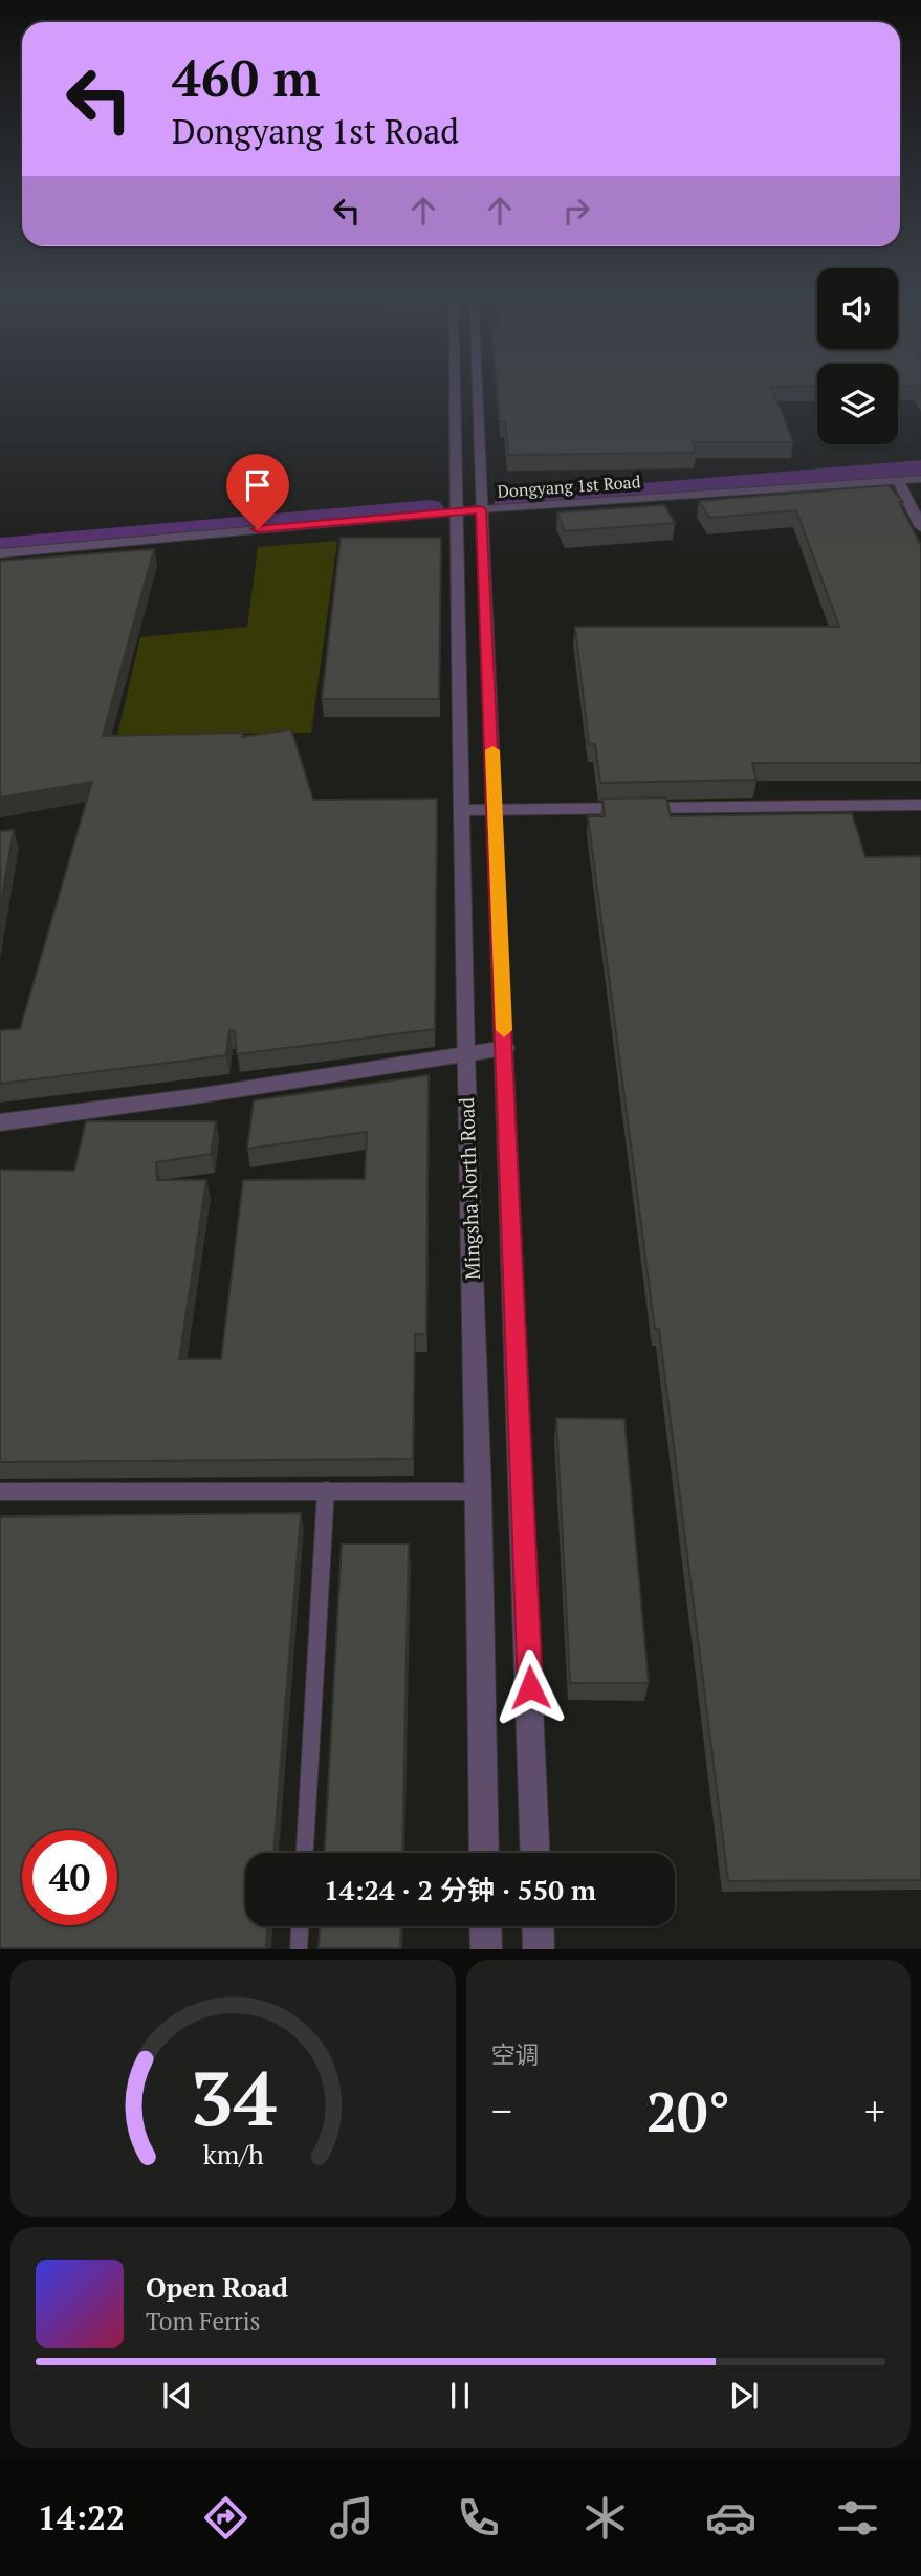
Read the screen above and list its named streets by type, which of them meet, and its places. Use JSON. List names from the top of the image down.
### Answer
{
  "streets": {
    "street": ["Dongyang 1st Road", "Mingsha North Road"]
  },
  "crossings": [
    ["Dongyang 1st Road", "Mingsha North Road"]
  ],
  "page": {
    "turn": ["460 m", "Dongyang 1st Road"],
    "limit": "40",
    "trip": "14:24 · 2 分钟 · 550 m",
    "tile": "空调",
    "heat": ["−", "20°", "+"],
    "song": ["Open Road", "Tom Ferris"],
    "tabs": "14:22",
    "gauge": ["34", "km/h"]
  }
}
